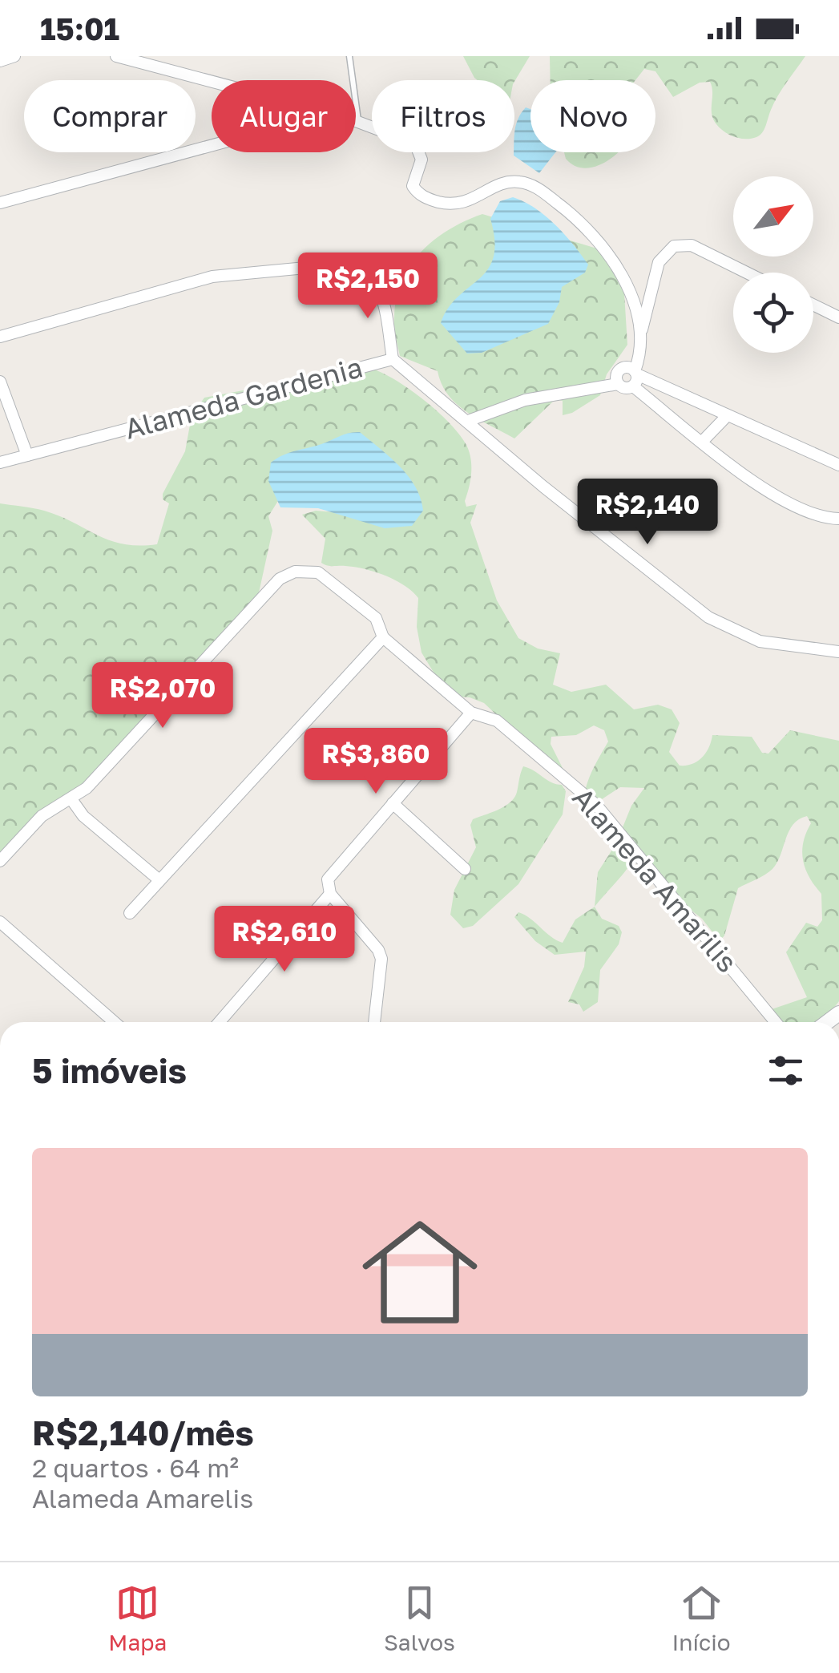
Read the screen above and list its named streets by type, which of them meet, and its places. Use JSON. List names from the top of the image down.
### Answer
{
  "streets": {
    "street": ["Alameda Gardenia", "Alameda Amarilis"]
  },
  "north": "top right",
  "page": {
    "status": "15:01",
    "chip": [
      "Comprar",
      "Alugar",
      "Filtros",
      "Novo"
    ],
    "price": [
      "R$2,150",
      "R$2,140",
      "R$2,070",
      "R$3,860",
      "R$2,610"
    ],
    "heading": "5 imóveis",
    "list": [
      {
        "name": "R$2,140/mês",
        "note": "2 quartos · 64 m² · Alameda Amarelis"
      }
    ],
    "tabs": ["Mapa", "Salvos", "Início"]
  }
}
